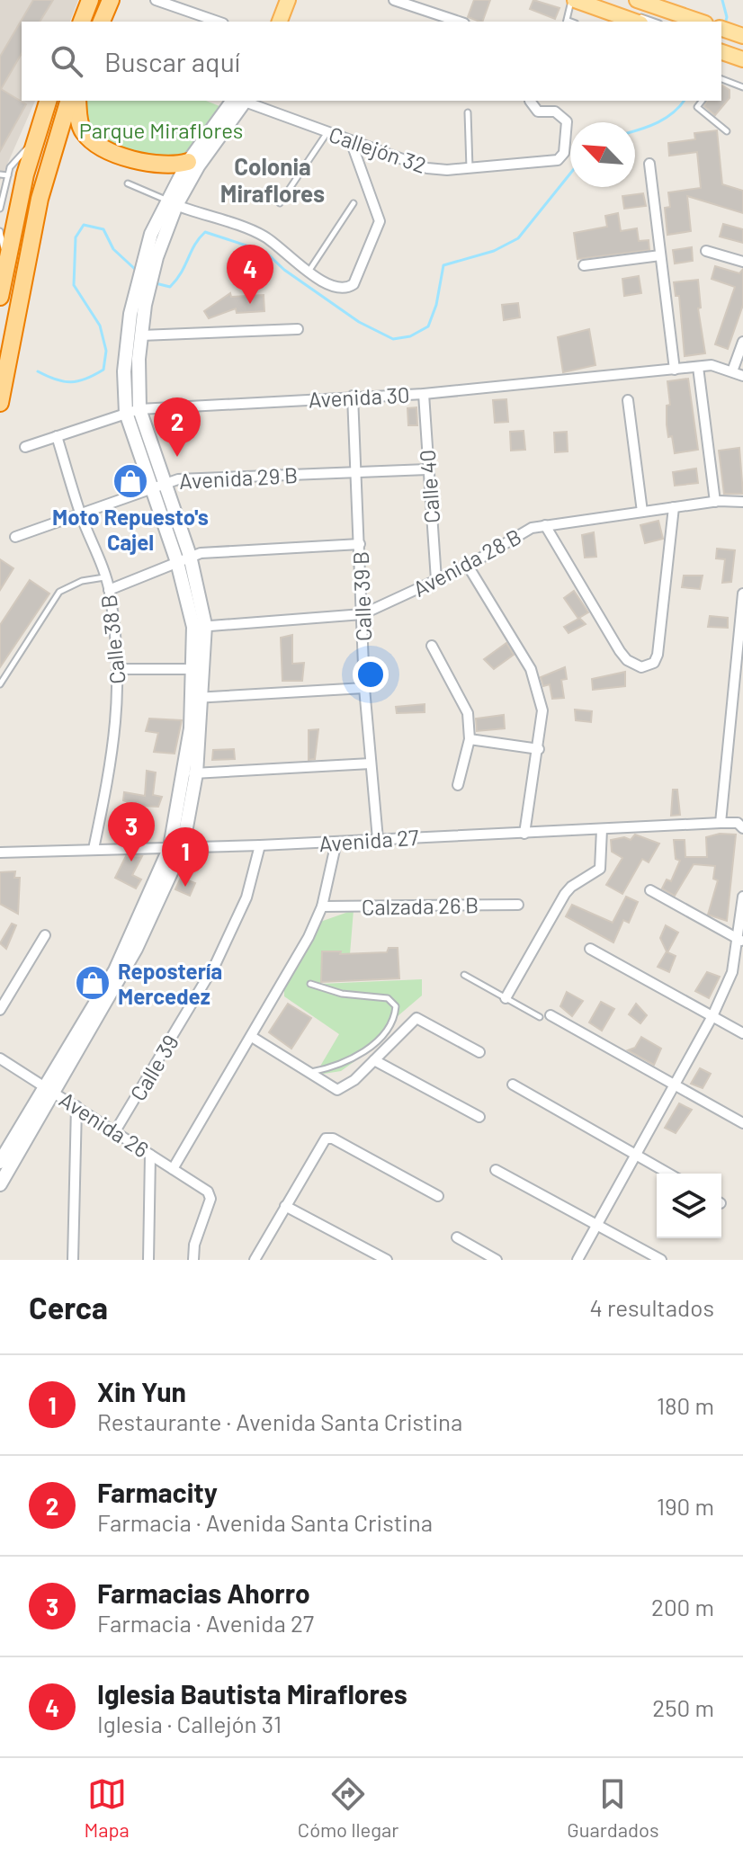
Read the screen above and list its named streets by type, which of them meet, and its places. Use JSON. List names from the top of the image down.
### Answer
{
  "streets": {
    "street": [
      "Callejón 32",
      "Avenida 30",
      "Avenida 29 B",
      "Calle 40",
      "Avenida 28 B",
      "Calle 39 B",
      "Calle 38 B",
      "Avenida 27",
      "Calzada 26 B",
      "Calle 39",
      "Avenida 26"
    ]
  },
  "crossings": [
    ["Avenida 30", "Calle 40"],
    ["Avenida 30", "Calle 39 B"],
    ["Avenida 30", "Calle 38 B"],
    ["Avenida 29 B", "Calle 40"],
    ["Avenida 29 B", "Calle 39 B"],
    ["Avenida 29 B", "Calle 38 B"],
    ["Calle 40", "Avenida 28 B"],
    ["Avenida 28 B", "Calle 39 B"],
    ["Calle 39 B", "Avenida 27"],
    ["Calle 38 B", "Avenida 27"],
    ["Avenida 27", "Calle 39"],
    ["Calle 39", "Avenida 26"]
  ],
  "districts": ["Colonia Miraflores"],
  "parks": ["Parque Miraflores"],
  "places": {
    "shop": ["Moto Repuesto's Cajel", "Repostería Mercedez"]
  },
  "north": "top left",
  "page": {
    "search": "Buscar aquí",
    "pins": [
      "4",
      "2",
      "3",
      "1"
    ],
    "heading": ["Cerca", "4 resultados"],
    "list": [
      {
        "mark": "1",
        "name": "Xin Yun",
        "note": "Restaurante · Avenida Santa Cristina",
        "value": "180 m"
      },
      {
        "mark": "2",
        "name": "Farmacity",
        "note": "Farmacia · Avenida Santa Cristina",
        "value": "190 m"
      },
      {
        "mark": "3",
        "name": "Farmacias Ahorro",
        "note": "Farmacia · Avenida 27",
        "value": "200 m"
      },
      {
        "mark": "4",
        "name": "Iglesia Bautista Miraflores",
        "note": "Iglesia · Callejón 31",
        "value": "250 m"
      }
    ],
    "nav": ["Mapa", "Cómo llegar", "Guardados"]
  }
}
